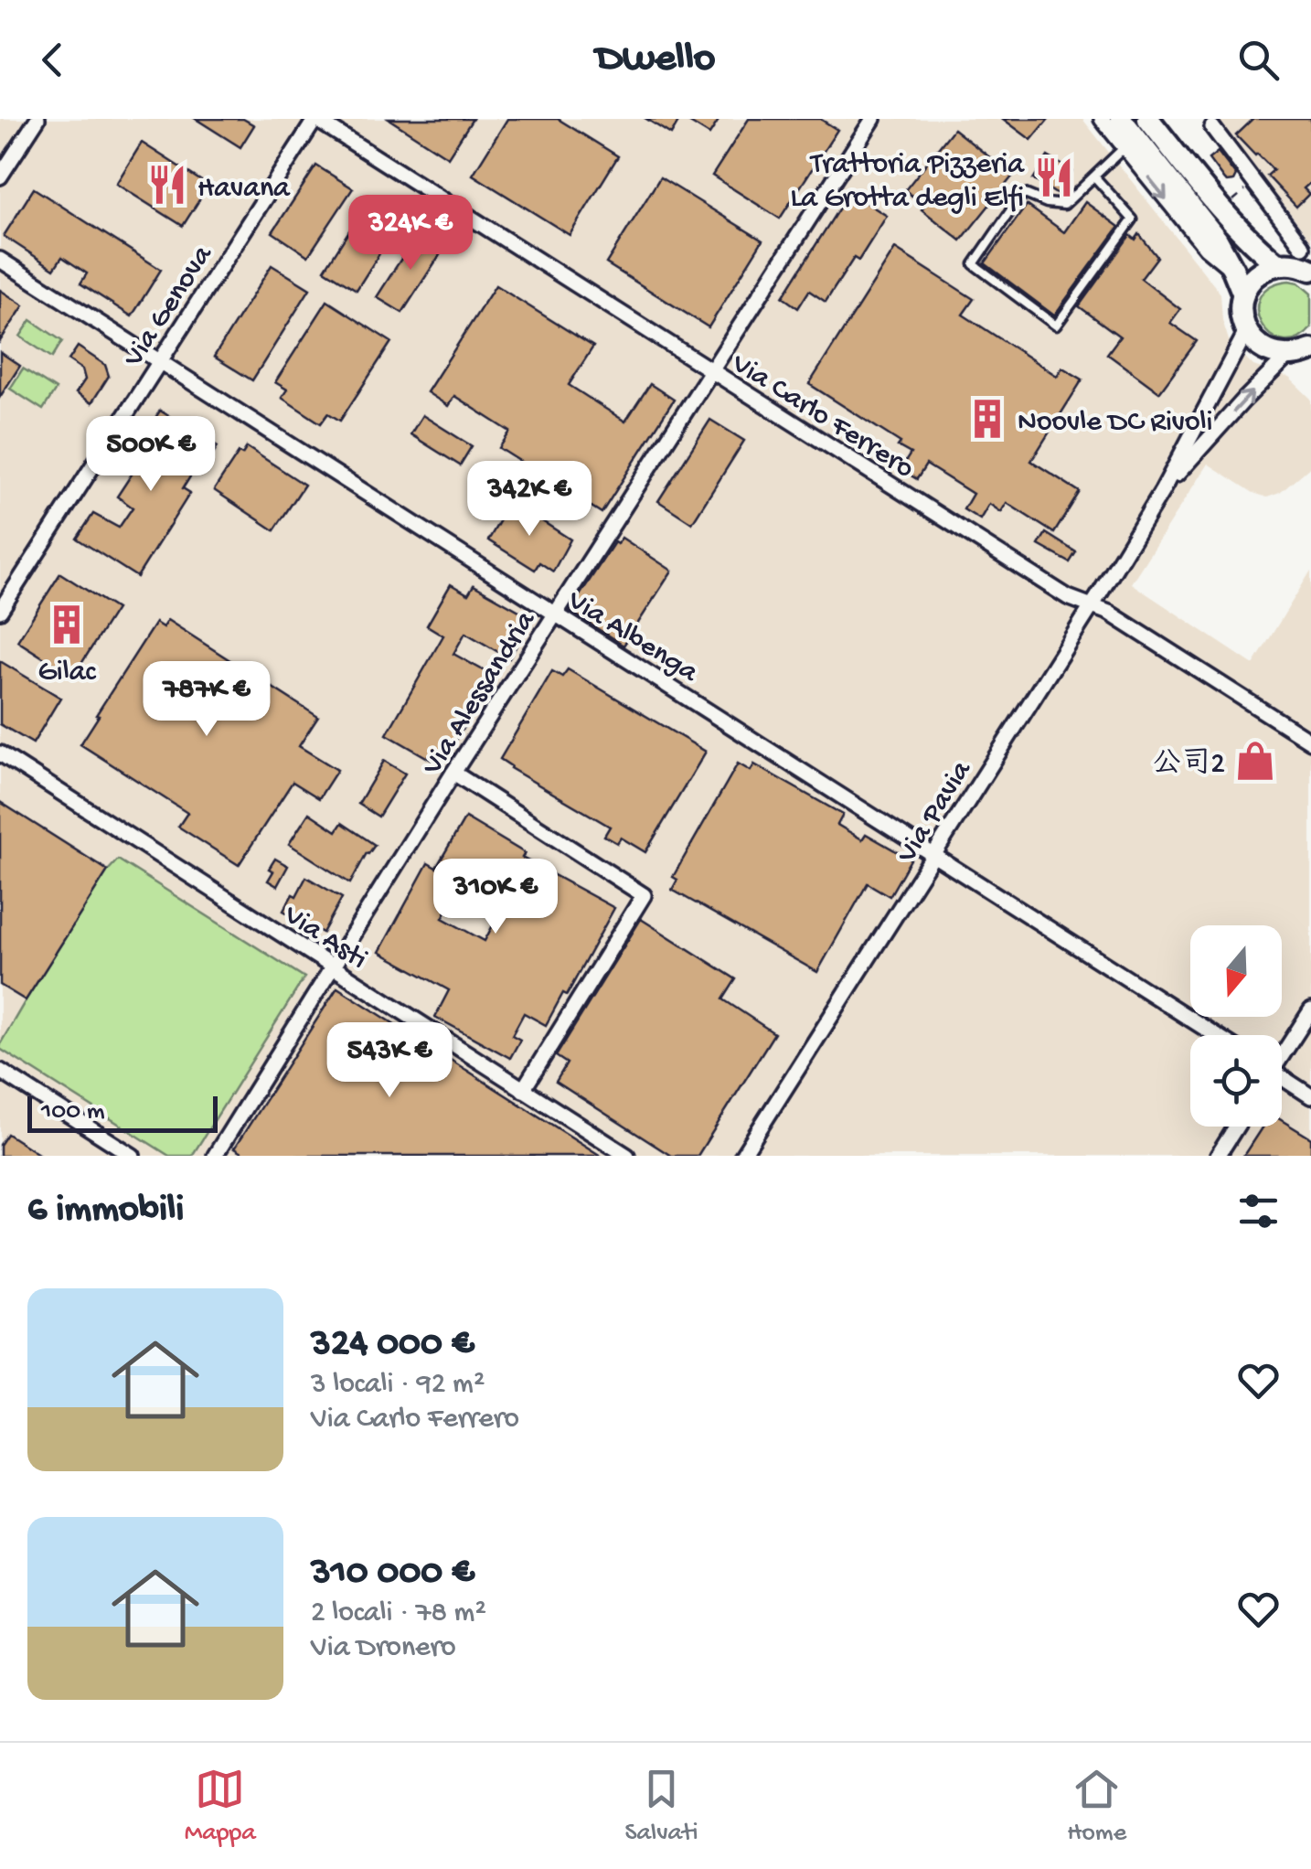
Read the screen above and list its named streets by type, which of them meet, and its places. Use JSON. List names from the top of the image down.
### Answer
{
  "streets": {
    "street": [
      "Via Genova",
      "Via Carlo Ferrero",
      "Via Albenga",
      "Via Alessandria",
      "Via Pavia",
      "Via Asti"
    ]
  },
  "crossings": [
    ["Via Genova", "Via Carlo Ferrero"],
    ["Via Genova", "Via Albenga"],
    ["Via Carlo Ferrero", "Via Alessandria"],
    ["Via Carlo Ferrero", "Via Pavia"],
    ["Via Albenga", "Via Alessandria"],
    ["Via Albenga", "Via Pavia"],
    ["Via Alessandria", "Via Asti"]
  ],
  "places": {
    "restaurant": ["Trattoria Pizzeria La Grotta degli Elfi", "Havana"],
    "building": ["Noovle DC Rivoli", "Gilac"],
    "shop": ["公司2"]
  },
  "scale_bar": "100 m",
  "north": "bottom",
  "page": {
    "header": "Dwello",
    "price": [
      "324K €",
      "500K €",
      "342K €",
      "787K €",
      "310K €",
      "543K €"
    ],
    "scale": "100 m",
    "heading": "6 immobili",
    "list": [
      {
        "name": "324 000 €",
        "note": "3 locali · 92 m² · Via Carlo Ferrero"
      },
      {
        "name": "310 000 €",
        "note": "2 locali · 78 m² · Via Dronero"
      }
    ],
    "tabs": ["Mappa", "Salvati", "Home"]
  }
}
